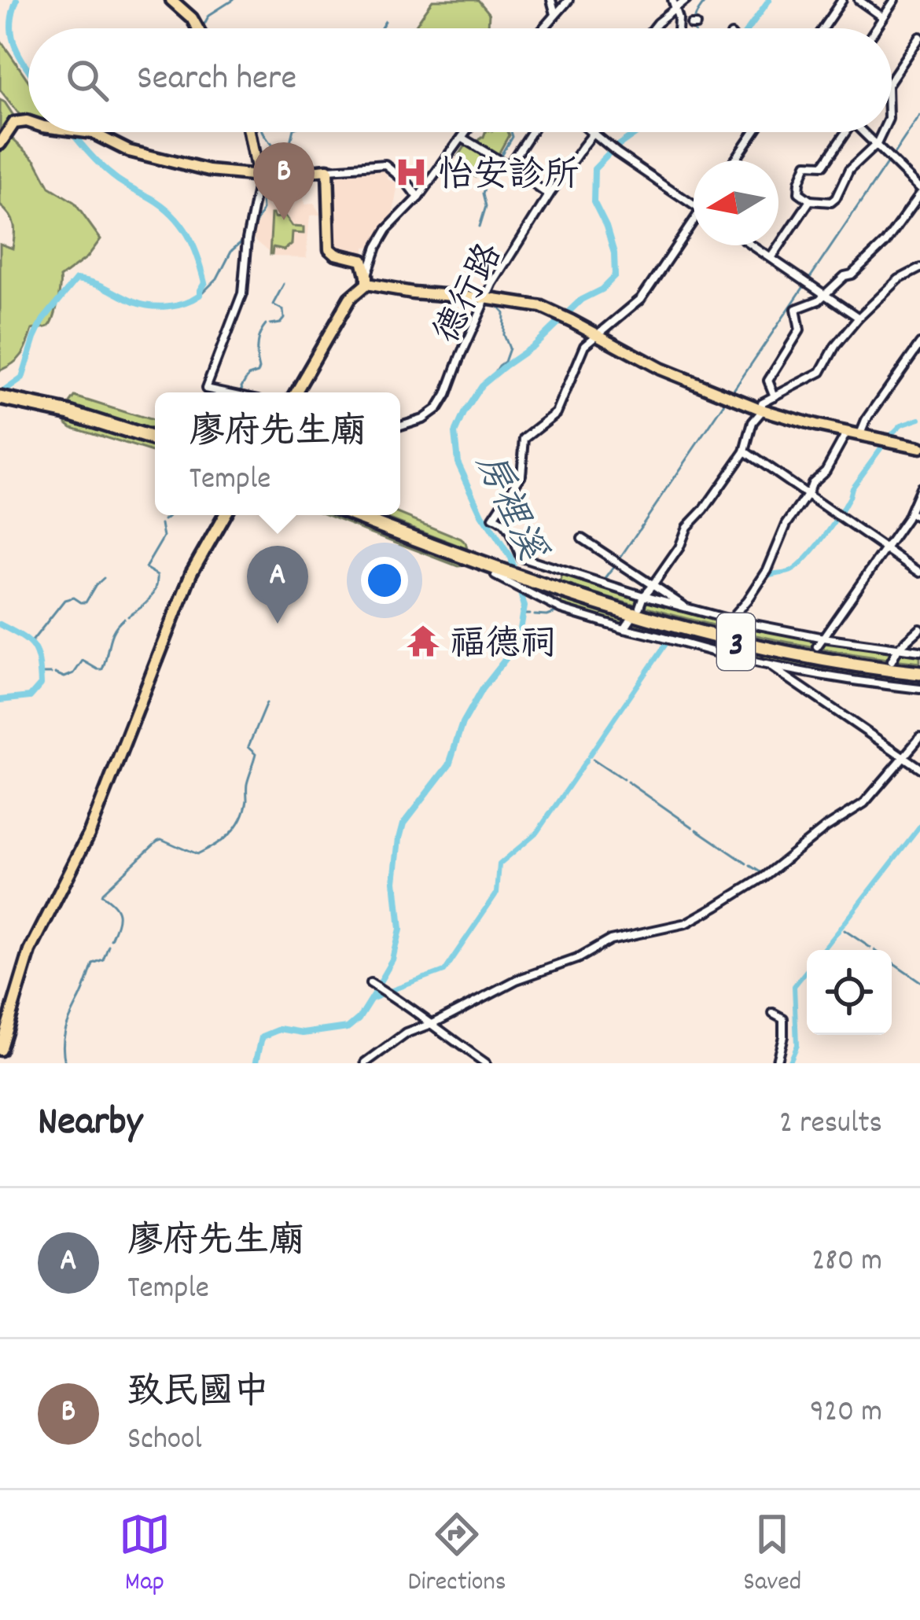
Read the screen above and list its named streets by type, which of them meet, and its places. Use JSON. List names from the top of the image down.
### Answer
{
  "streets": {
    "highway": ["3"],
    "street": ["德行路"]
  },
  "water": ["房裡溪"],
  "places": {
    "hospital": ["怡安診所"],
    "temple": ["福德祠"]
  },
  "north": "left",
  "page": {
    "search": "Search here",
    "pins": ["B", "A"],
    "popup": ["廖府先生廟", "Temple"],
    "heading": ["Nearby", "2 results"],
    "list": [
      {
        "mark": "A",
        "name": "廖府先生廟",
        "note": "Temple",
        "value": "280 m"
      },
      {
        "mark": "B",
        "name": "致民國中",
        "note": "School",
        "value": "920 m"
      }
    ],
    "nav": ["Map", "Directions", "Saved"]
  }
}
